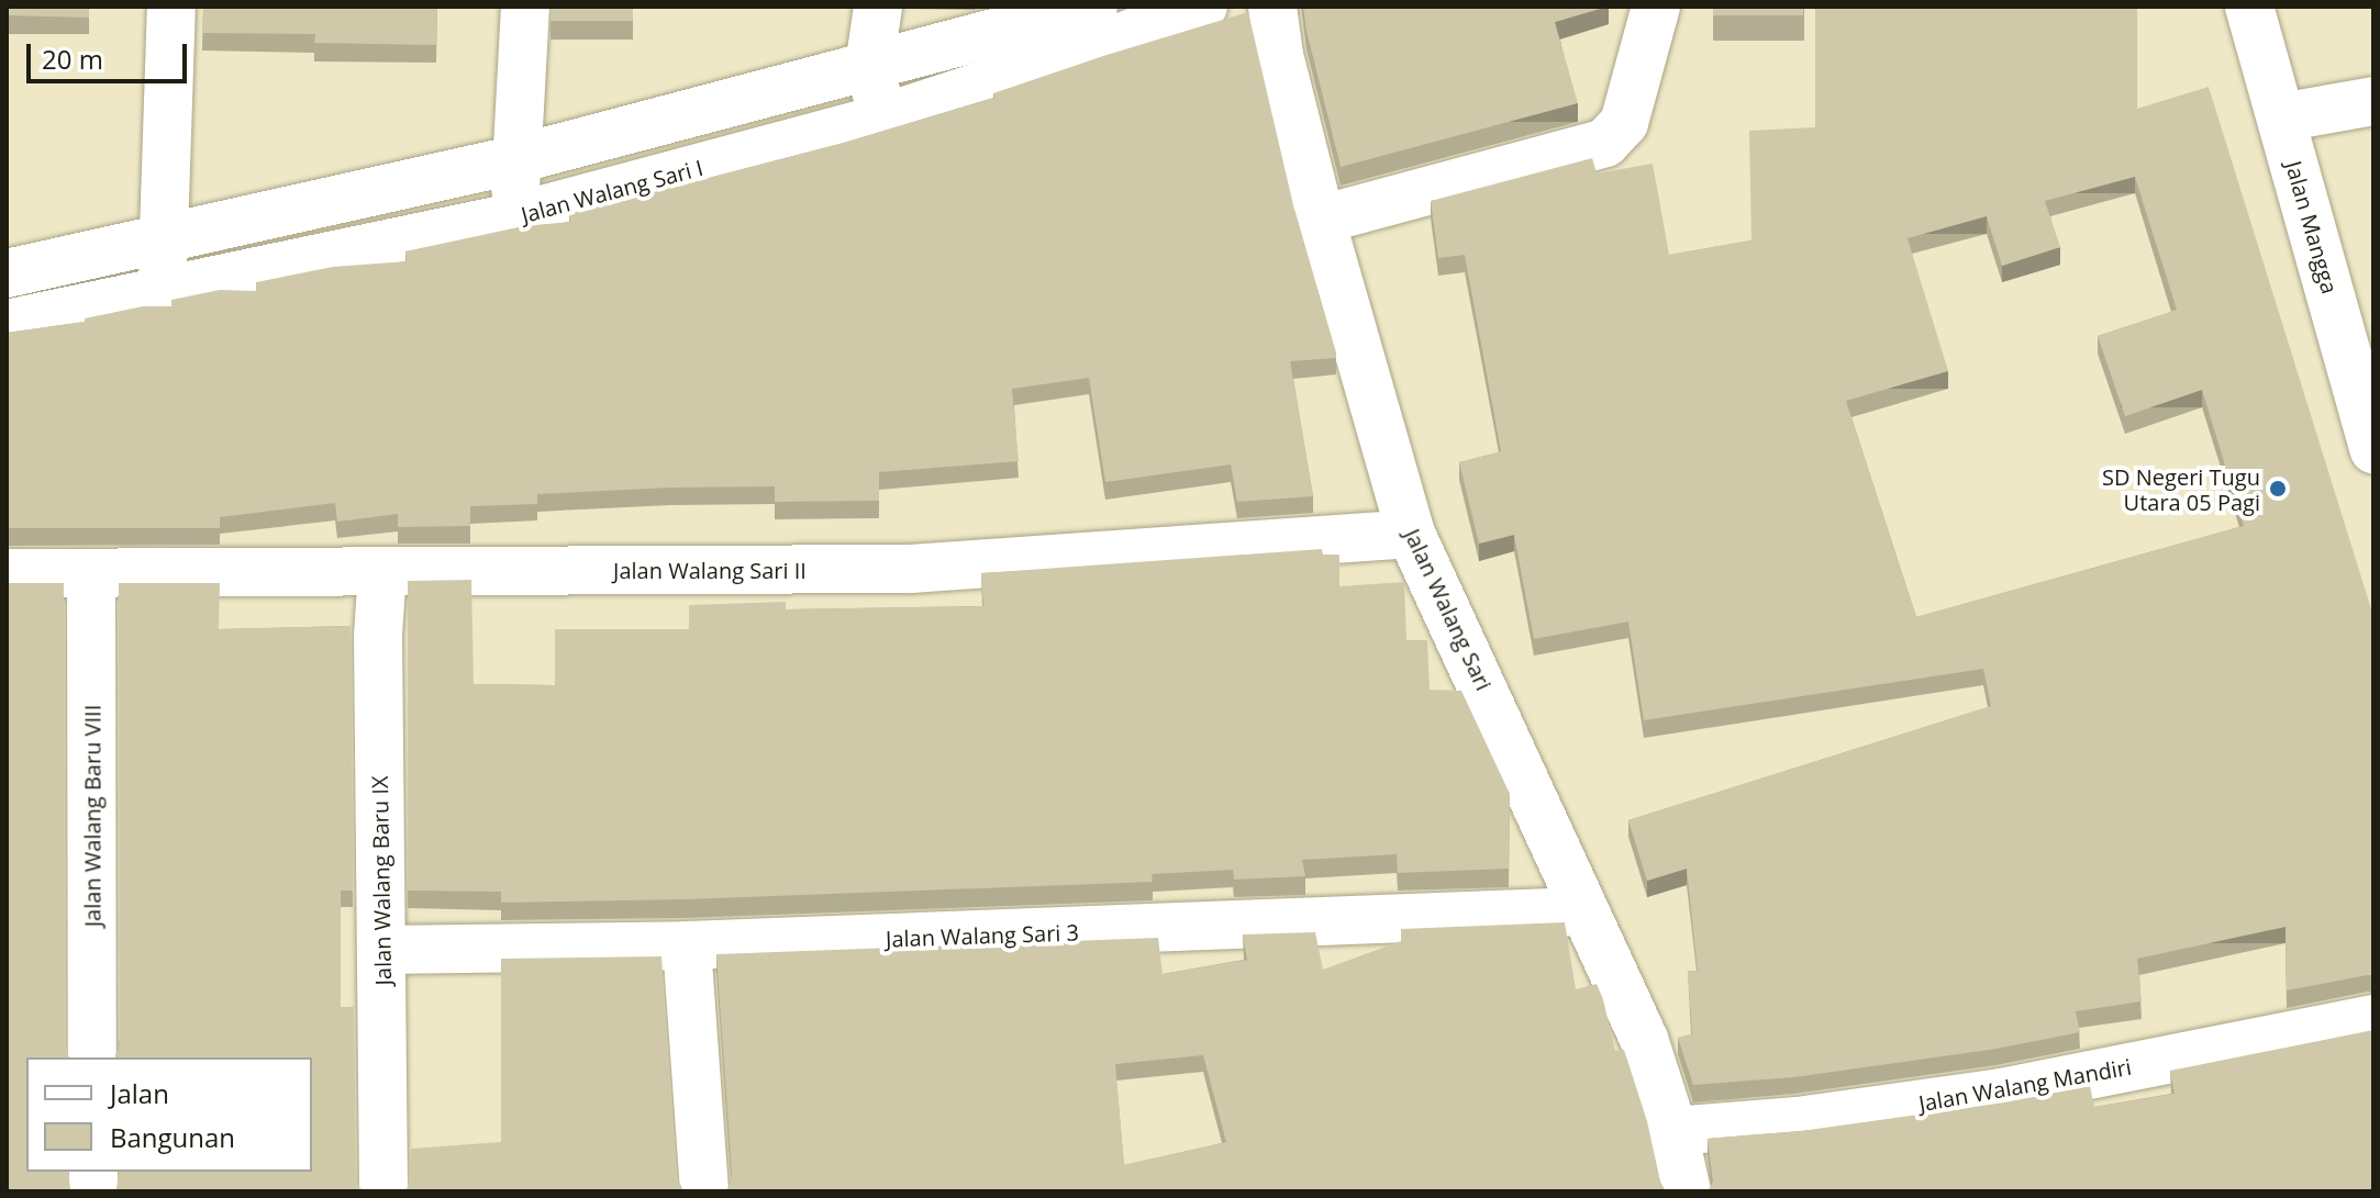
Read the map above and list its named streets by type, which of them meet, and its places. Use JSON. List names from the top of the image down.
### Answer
{
  "streets": {
    "street": [
      "Jalan Walang Sari I",
      "Jalan Mangga",
      "Jalan Walang Sari II",
      "Jalan Walang Sari",
      "Jalan Walang Baru VIII",
      "Jalan Walang Baru IX",
      "Jalan Walang Sari 3",
      "Jalan Walang Mandiri"
    ]
  },
  "crossings": [
    ["Jalan Walang Sari II", "Jalan Walang Sari"],
    ["Jalan Walang Sari II", "Jalan Walang Baru VIII"],
    ["Jalan Walang Sari II", "Jalan Walang Baru IX"],
    ["Jalan Walang Sari", "Jalan Walang Sari 3"],
    ["Jalan Walang Sari", "Jalan Walang Mandiri"],
    ["Jalan Walang Baru IX", "Jalan Walang Sari 3"]
  ],
  "places": ["SD Negeri Tugu Utara 05 Pagi"],
  "legend": ["Jalan", "Bangunan"],
  "scale_bar": "20 m"
}
